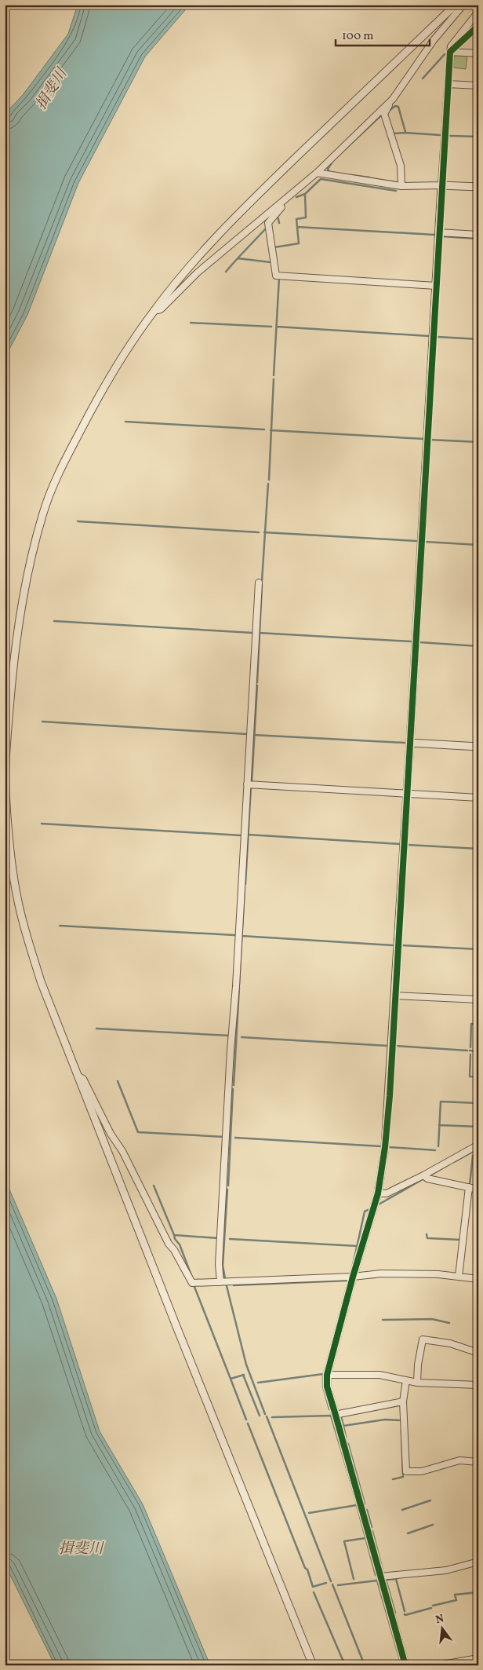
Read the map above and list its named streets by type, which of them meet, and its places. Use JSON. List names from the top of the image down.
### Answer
{
  "water": ["揖斐川"],
  "scale_bar": "100 m",
  "north": "top"
}
